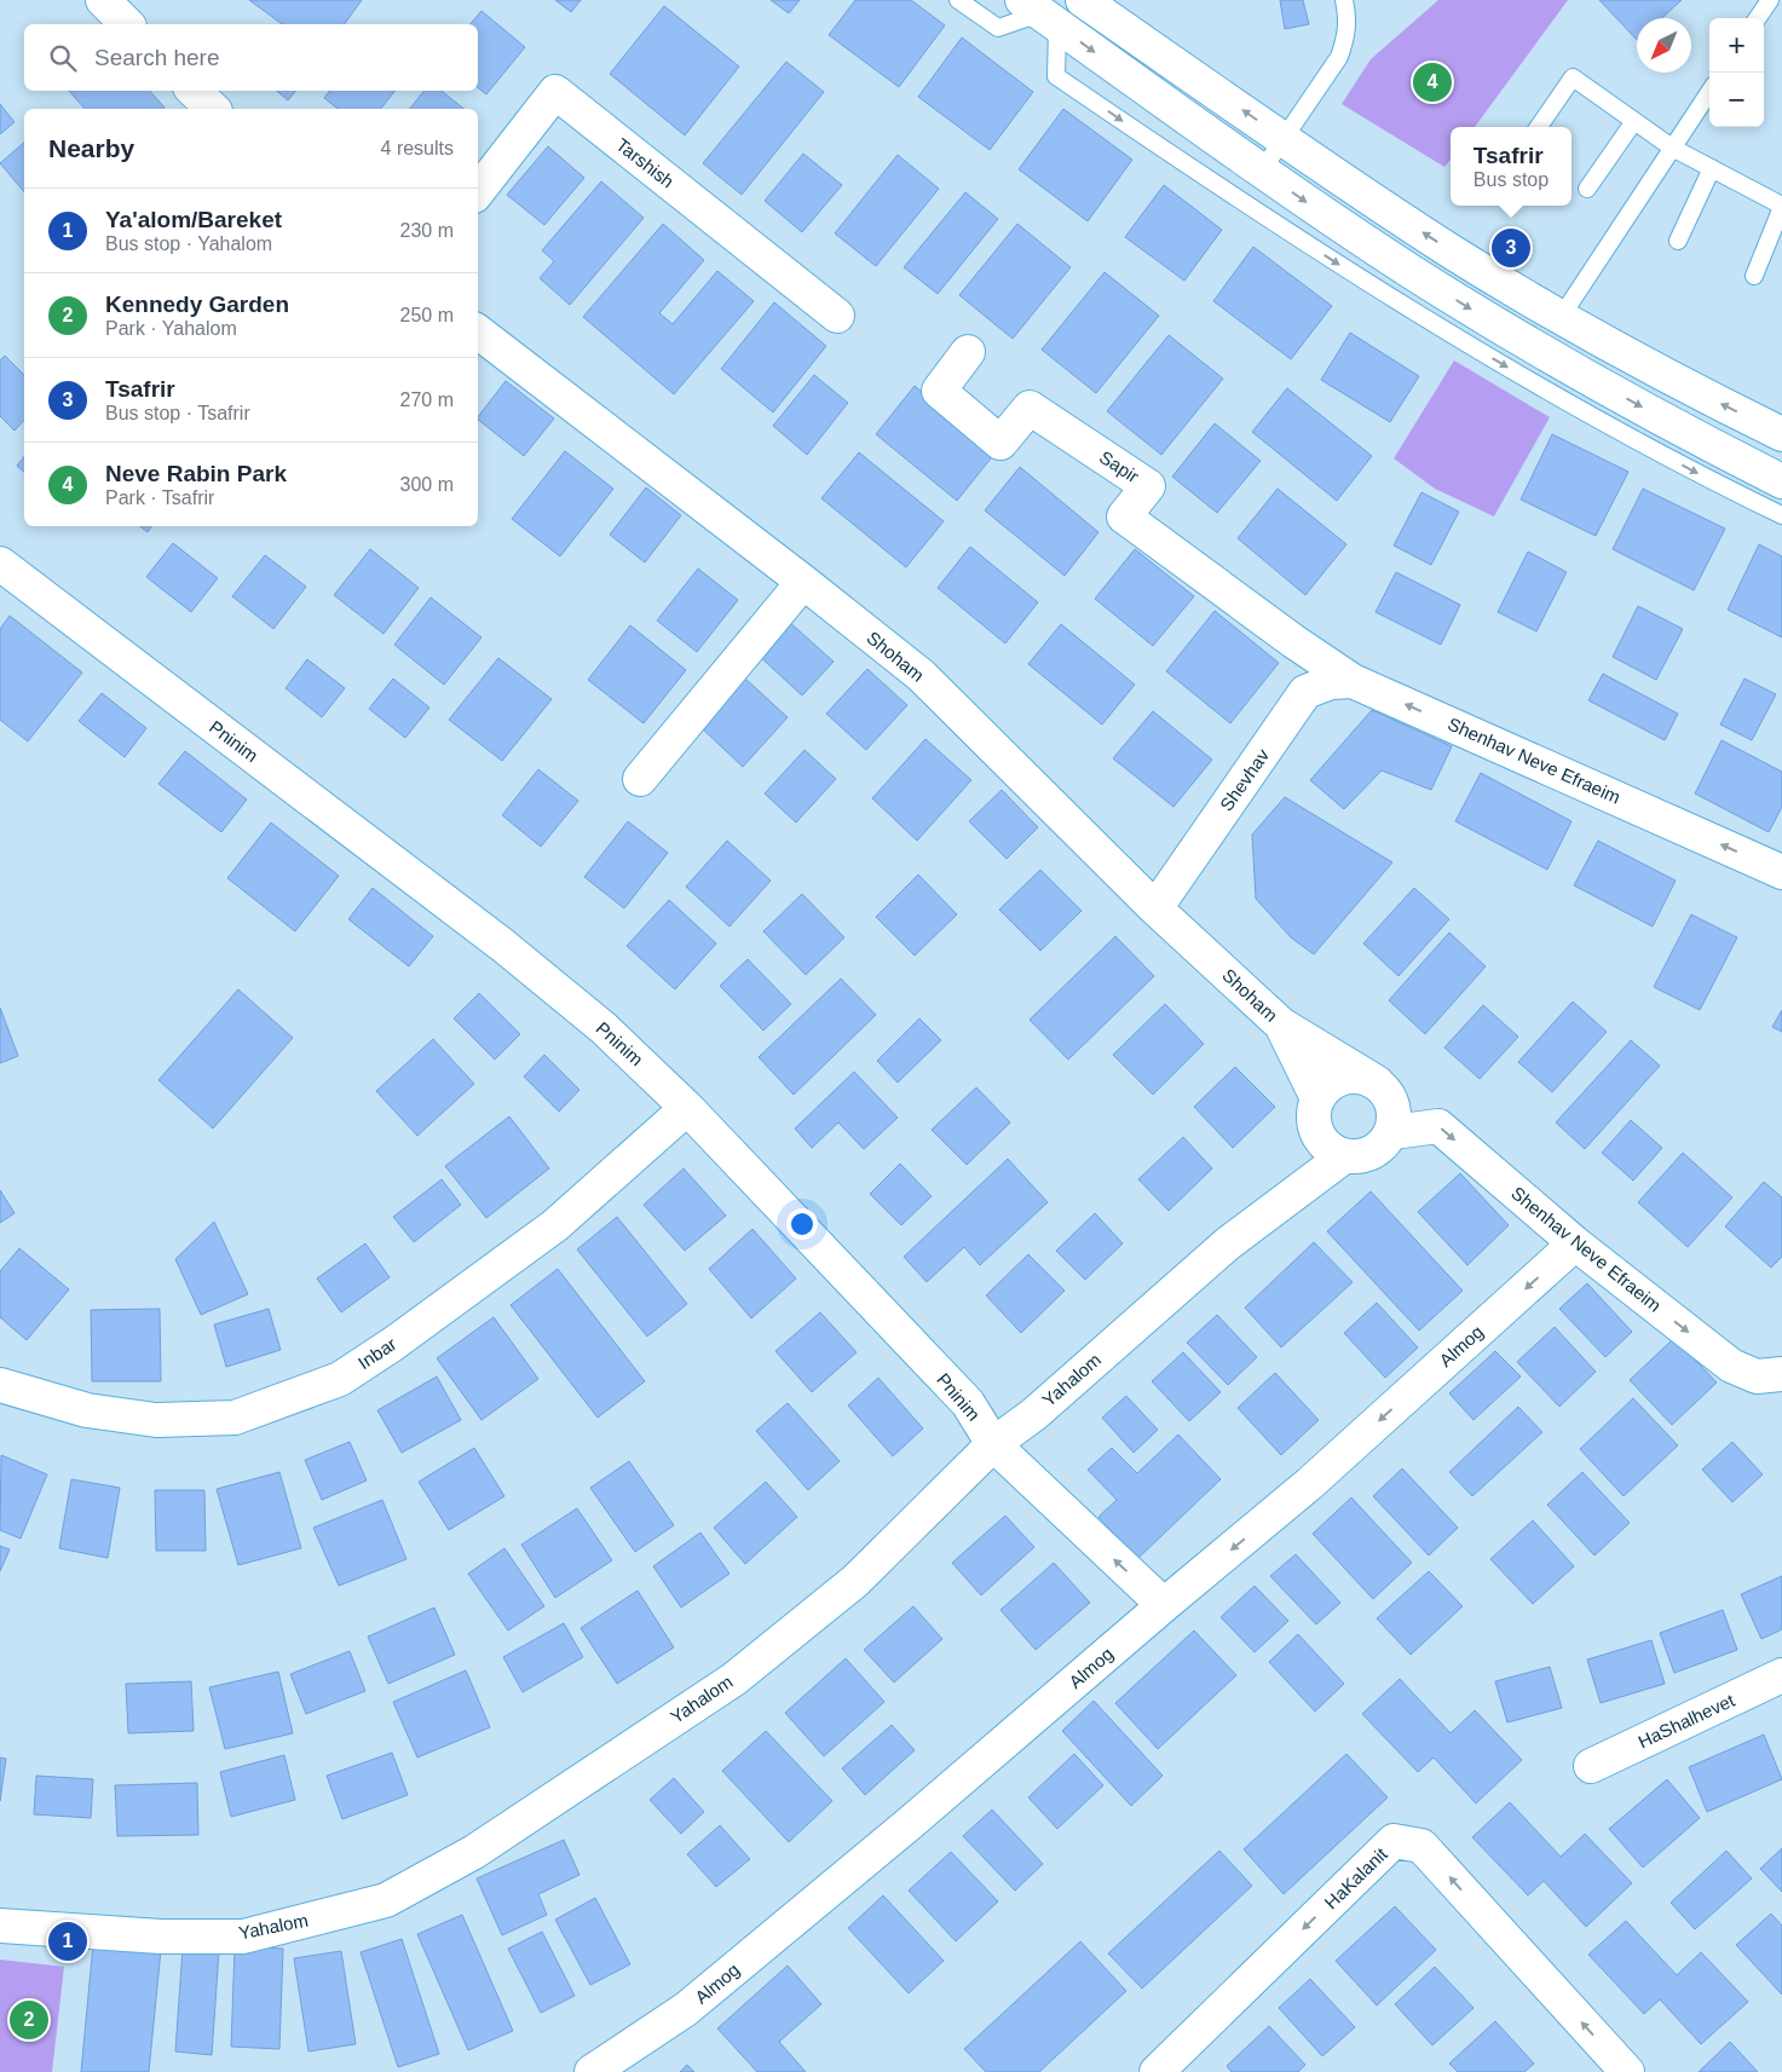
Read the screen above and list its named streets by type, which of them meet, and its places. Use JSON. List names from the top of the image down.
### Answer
{
  "streets": {
    "street": [
      "Tarshish",
      "Sapir",
      "Shoham",
      "Pninim",
      "Shenhav Neve Efraeim",
      "Shevhav",
      "Almog",
      "Inbar",
      "Yahalom",
      "HaShalhevet",
      "HaKalanit"
    ]
  },
  "crossings": [
    ["Sapir", "Shenhav Neve Efraeim"],
    ["Sapir", "Shevhav"],
    ["Shoham", "Shenhav Neve Efraeim"],
    ["Shoham", "Shevhav"],
    ["Shoham", "Yahalom"],
    ["Pninim", "Almog"],
    ["Pninim", "Inbar"],
    ["Pninim", "Yahalom"],
    ["Shenhav Neve Efraeim", "Shevhav"],
    ["Shenhav Neve Efraeim", "Almog"],
    ["Shenhav Neve Efraeim", "Yahalom"]
  ],
  "one_way": ["Almog"],
  "north": "bottom left",
  "page": {
    "map_buttons": ["+", "−"],
    "search": "Search here",
    "pins": [
      "4",
      "3",
      "1",
      "2"
    ],
    "heading": ["Nearby", "4 results"],
    "popup": ["Tsafrir", "Bus stop"],
    "list": [
      {
        "mark": "1",
        "name": "Ya'alom/Bareket",
        "note": "Bus stop · Yahalom",
        "value": "230 m"
      },
      {
        "mark": "2",
        "name": "Kennedy Garden",
        "note": "Park · Yahalom",
        "value": "250 m"
      },
      {
        "mark": "3",
        "name": "Tsafrir",
        "note": "Bus stop · Tsafrir",
        "value": "270 m"
      },
      {
        "mark": "4",
        "name": "Neve Rabin Park",
        "note": "Park · Tsafrir",
        "value": "300 m"
      }
    ]
  }
}
